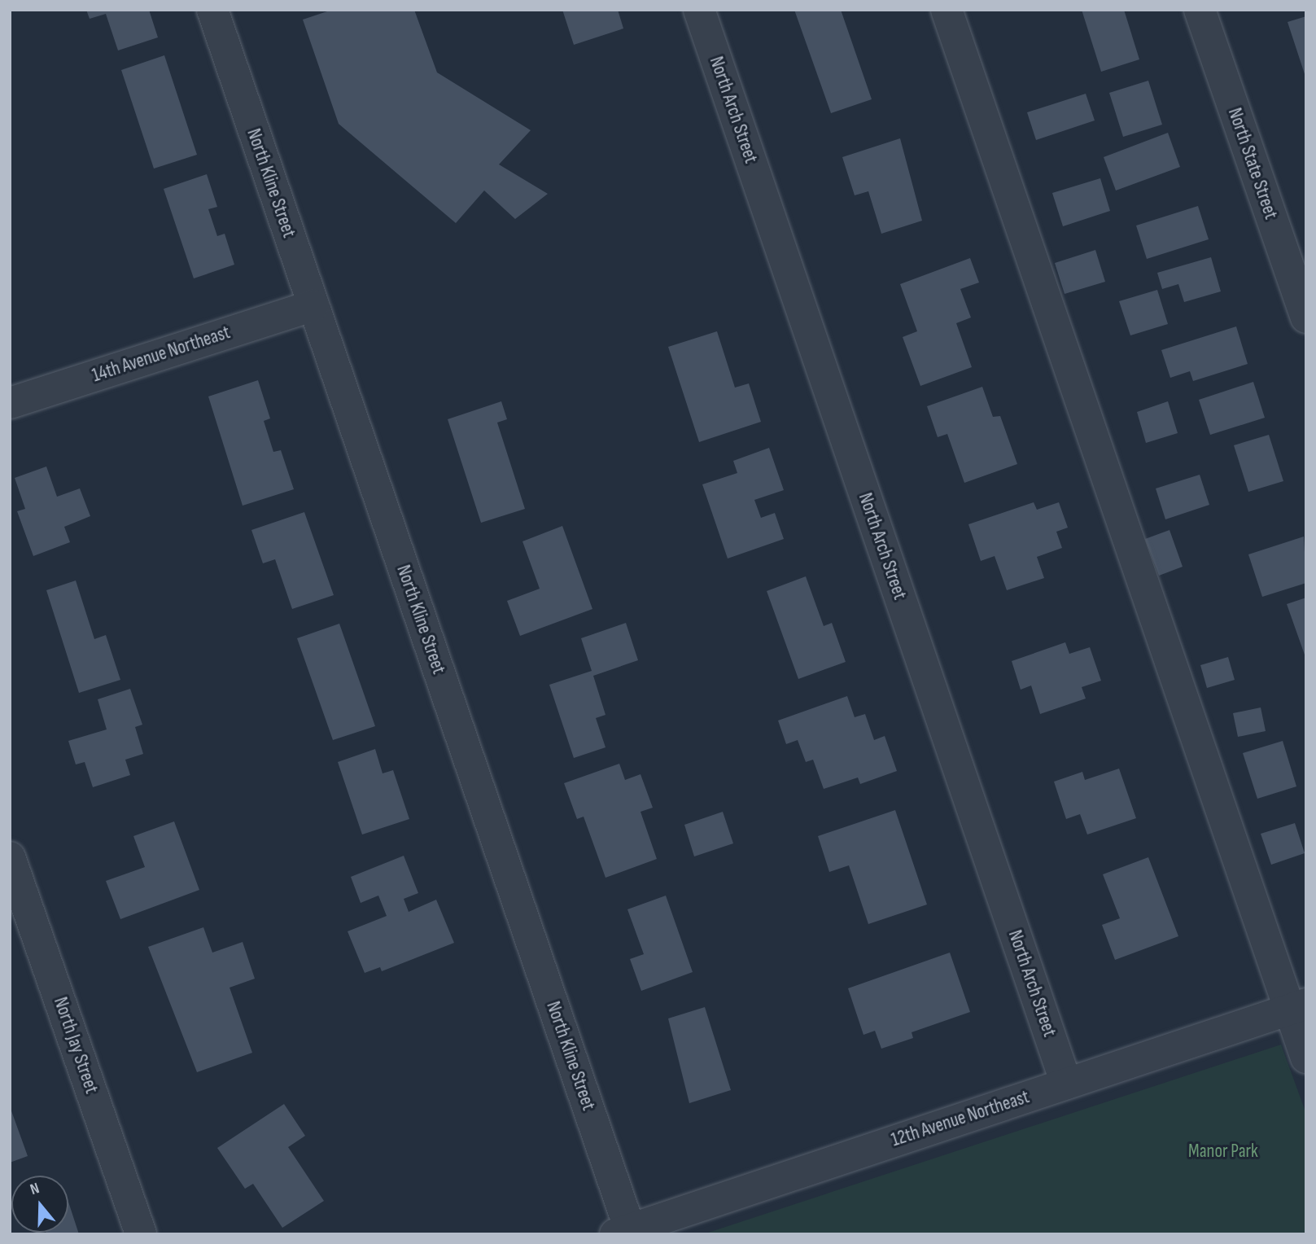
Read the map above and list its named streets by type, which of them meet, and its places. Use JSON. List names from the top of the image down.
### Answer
{
  "streets": {
    "street": [
      "North Arch Street",
      "North State Street",
      "North Kline Street",
      "14th Avenue Northeast",
      "North Jay Street",
      "12th Avenue Northeast"
    ]
  },
  "crossings": [
    ["North Arch Street", "12th Avenue Northeast"],
    ["North Kline Street", "14th Avenue Northeast"],
    ["North Kline Street", "12th Avenue Northeast"]
  ],
  "parks": ["Manor Park"],
  "north": "top"
}
